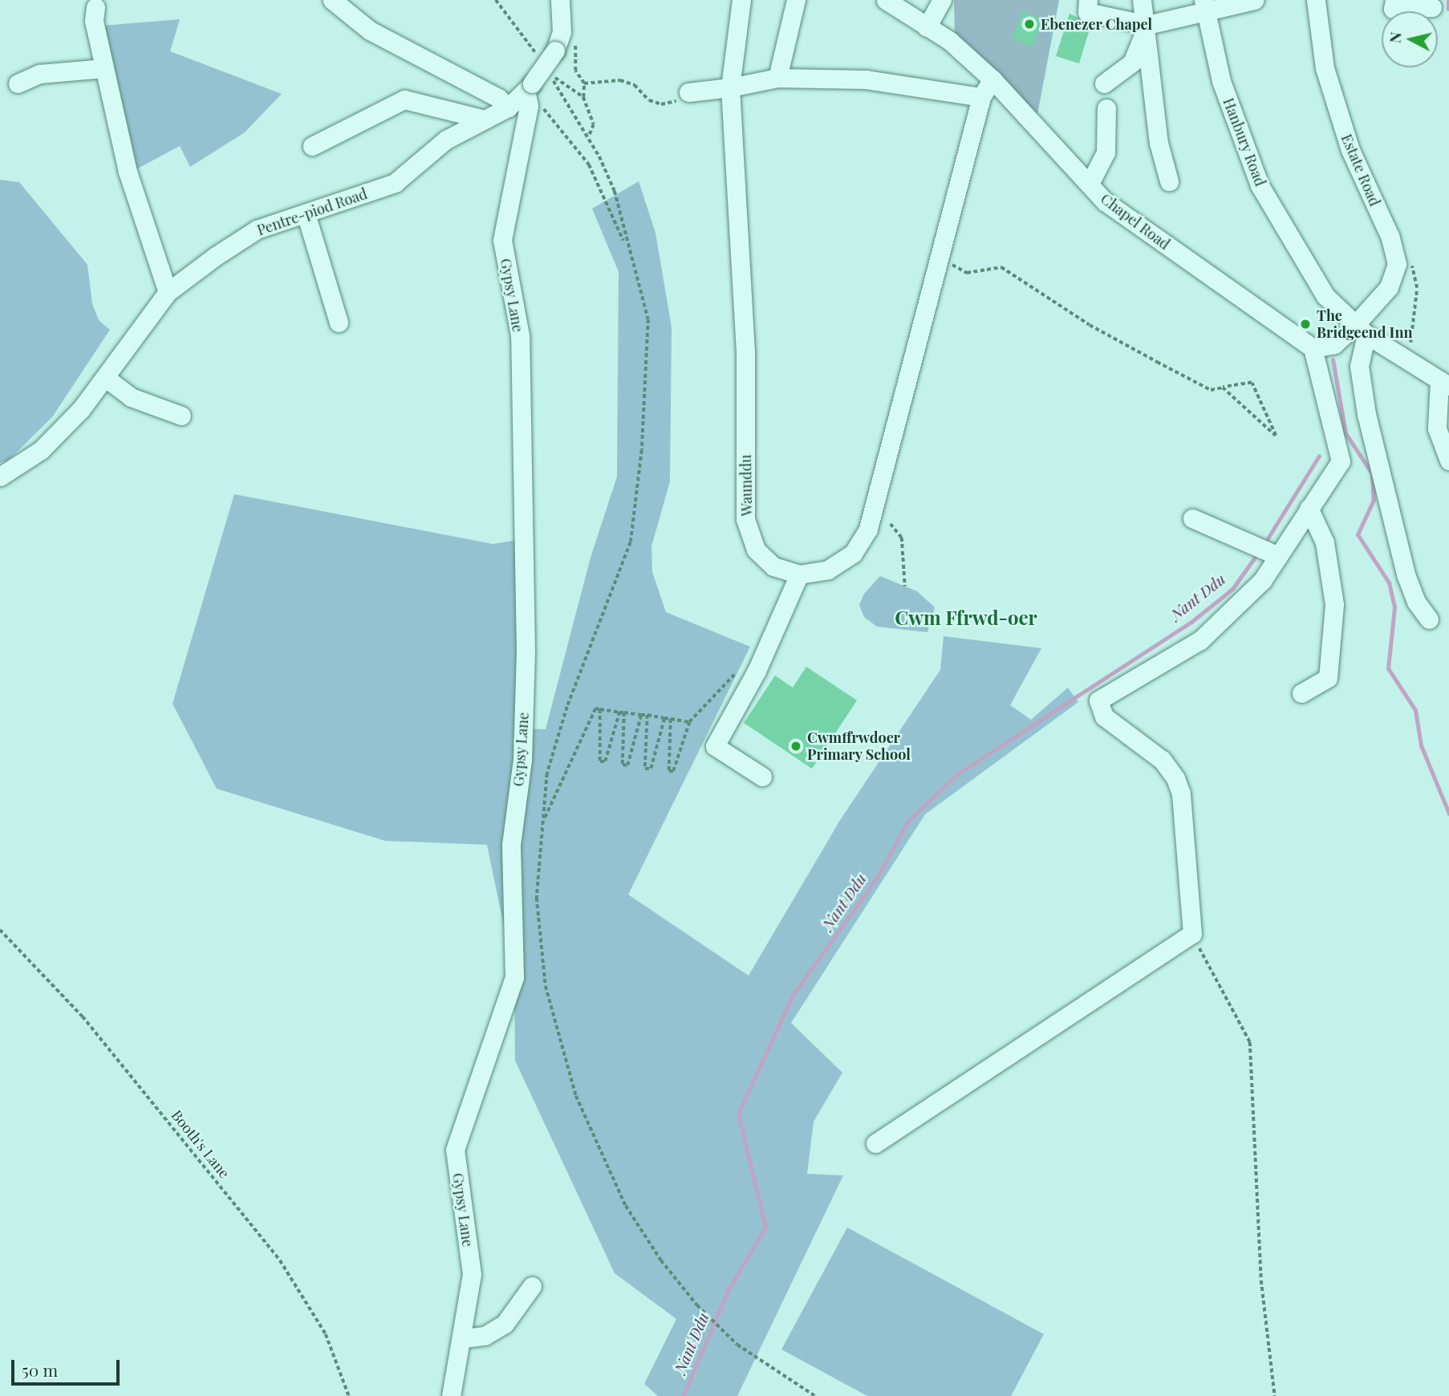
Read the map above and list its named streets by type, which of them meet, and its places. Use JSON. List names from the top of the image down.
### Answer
{
  "streets": {
    "street": [
      "Hanbury Road",
      "Estate Road",
      "Pentre-piod Road",
      "Chapel Road",
      "Gypsy Lane",
      "Waunddu"
    ],
    "path": ["Booth's Lane"]
  },
  "crossings": [
    ["Hanbury Road", "Estate Road"],
    ["Pentre-piod Road", "Gypsy Lane"],
    ["Chapel Road", "Waunddu"]
  ],
  "districts": ["Cwm Ffrwd-oer"],
  "water": ["Nant Ddu"],
  "places": ["Ebenezer Chapel", "The Bridgeend Inn", "Cwmffrwdoer Primary School"],
  "scale_bar": "50 m",
  "north": "left"
}
